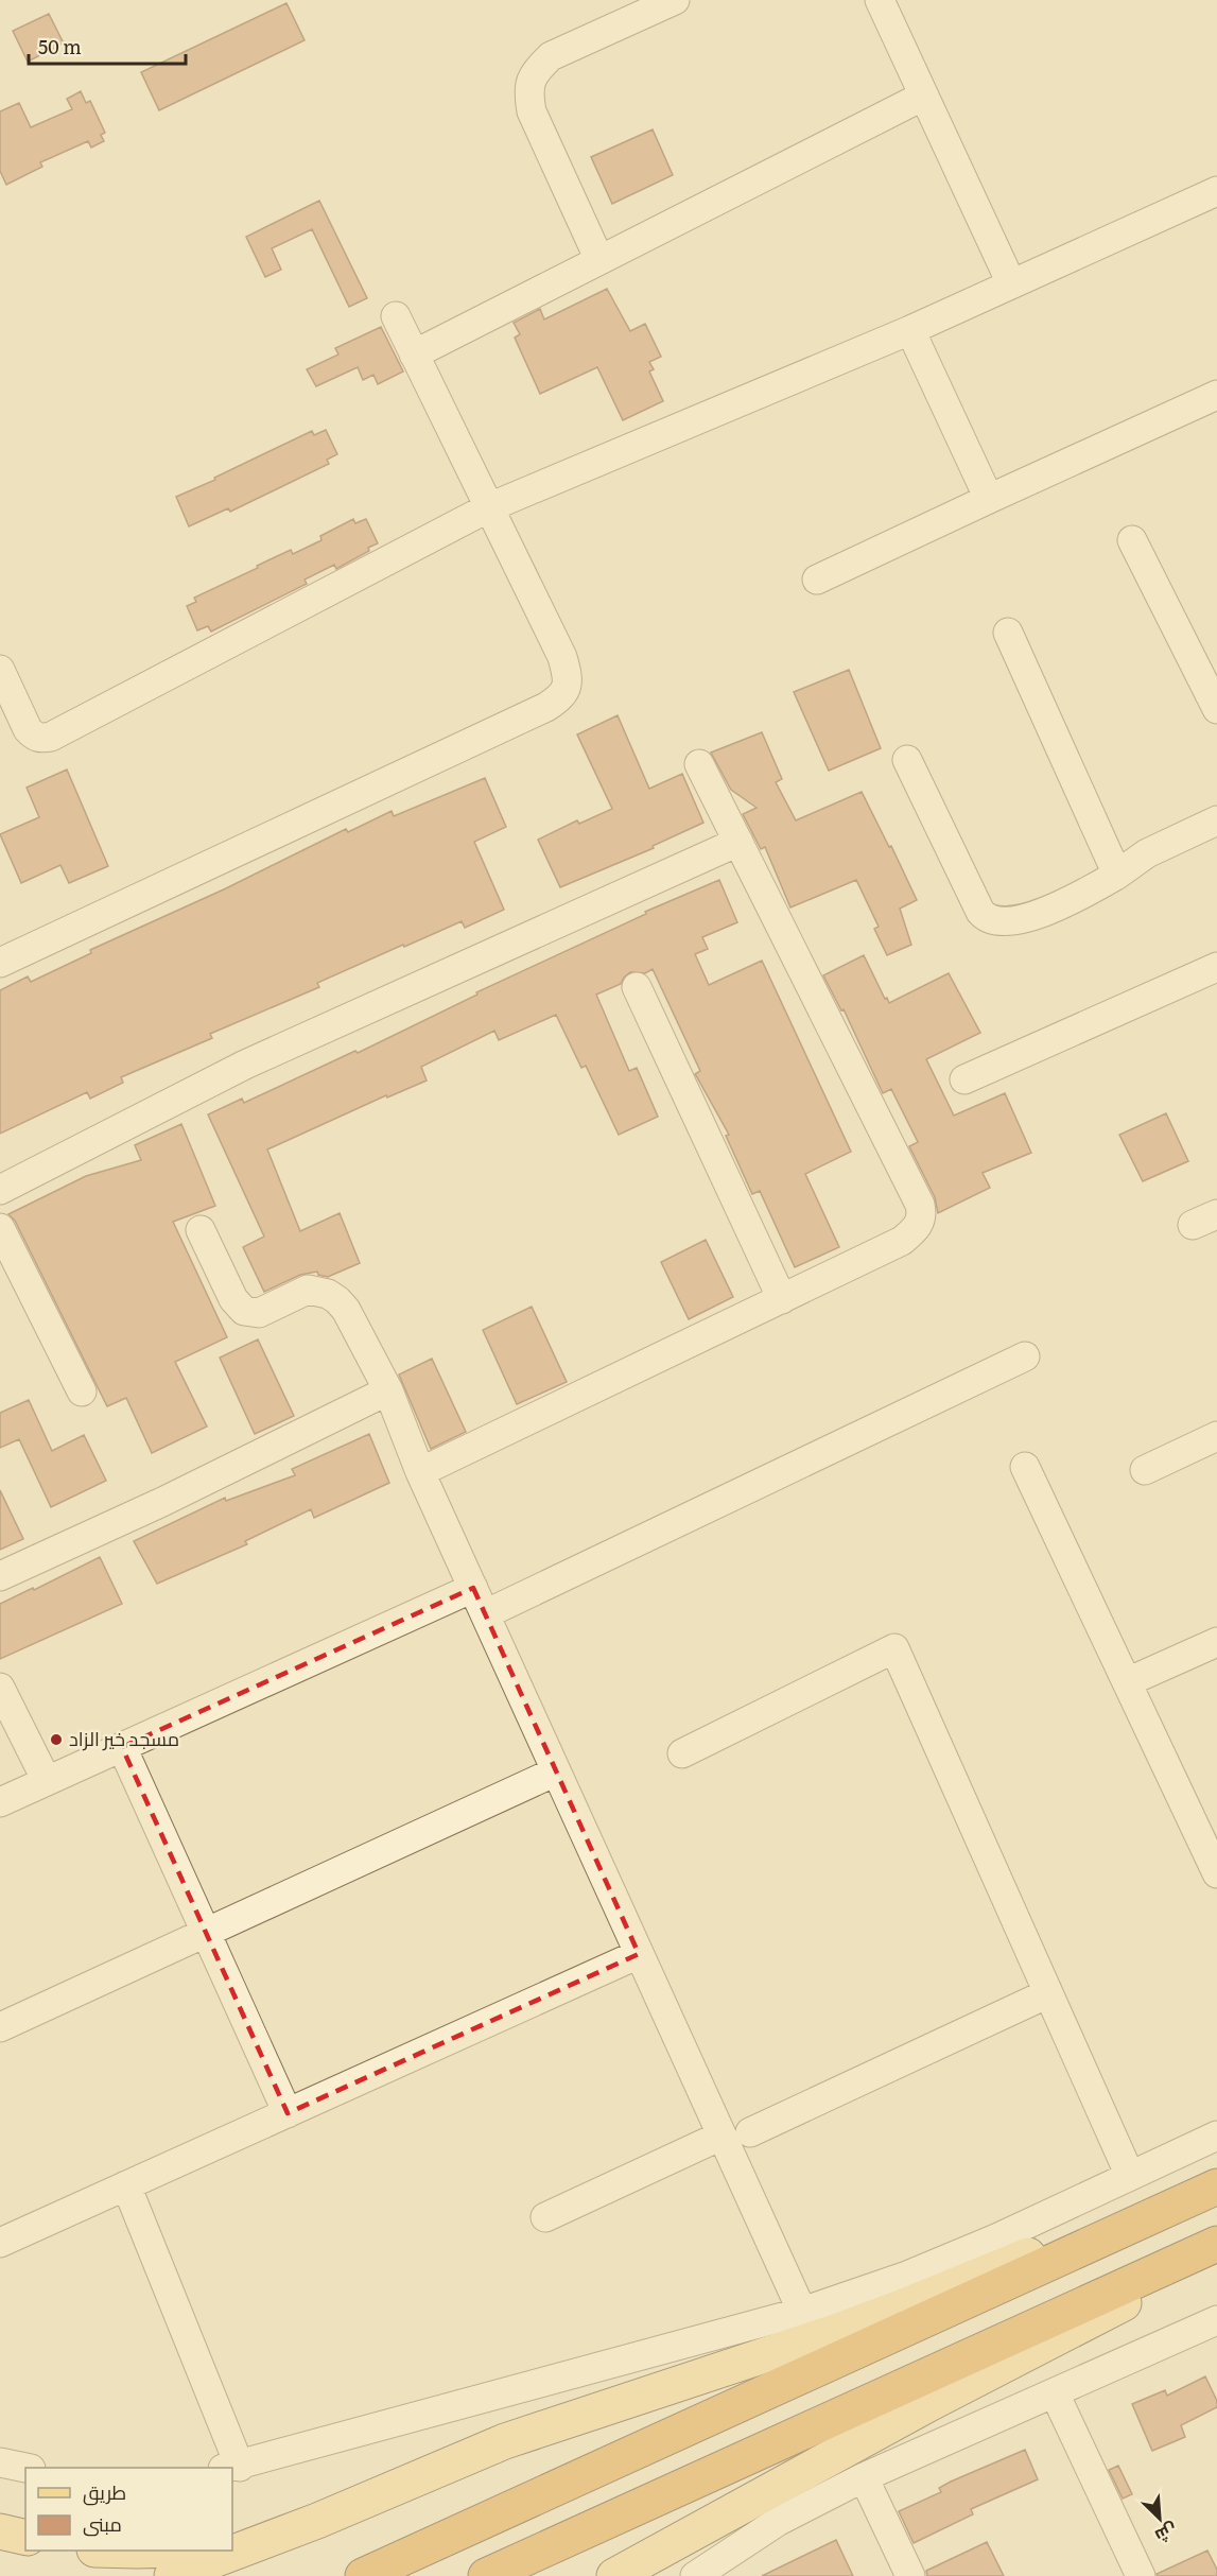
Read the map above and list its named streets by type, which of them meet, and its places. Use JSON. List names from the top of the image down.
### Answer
{
  "places": ["مسجد خير الزاد"],
  "legend": ["طريق", "مبنى"],
  "scale_bar": "50 m",
  "north": "bottom right"
}
